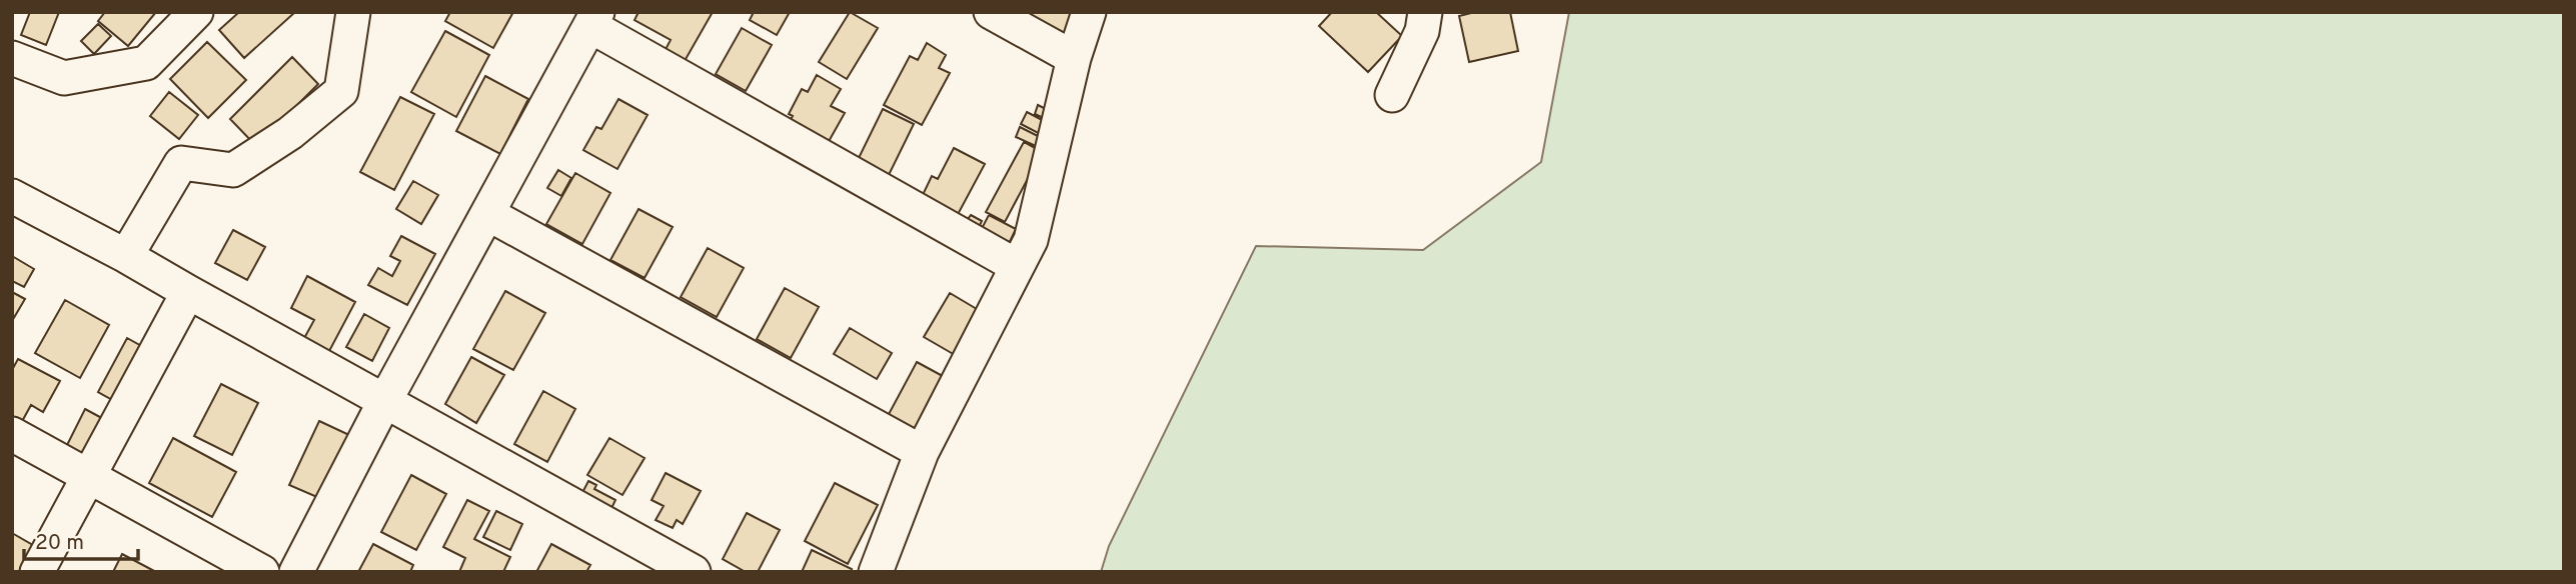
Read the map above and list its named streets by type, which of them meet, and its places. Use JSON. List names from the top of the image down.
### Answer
{
  "scale_bar": "20 m"
}
